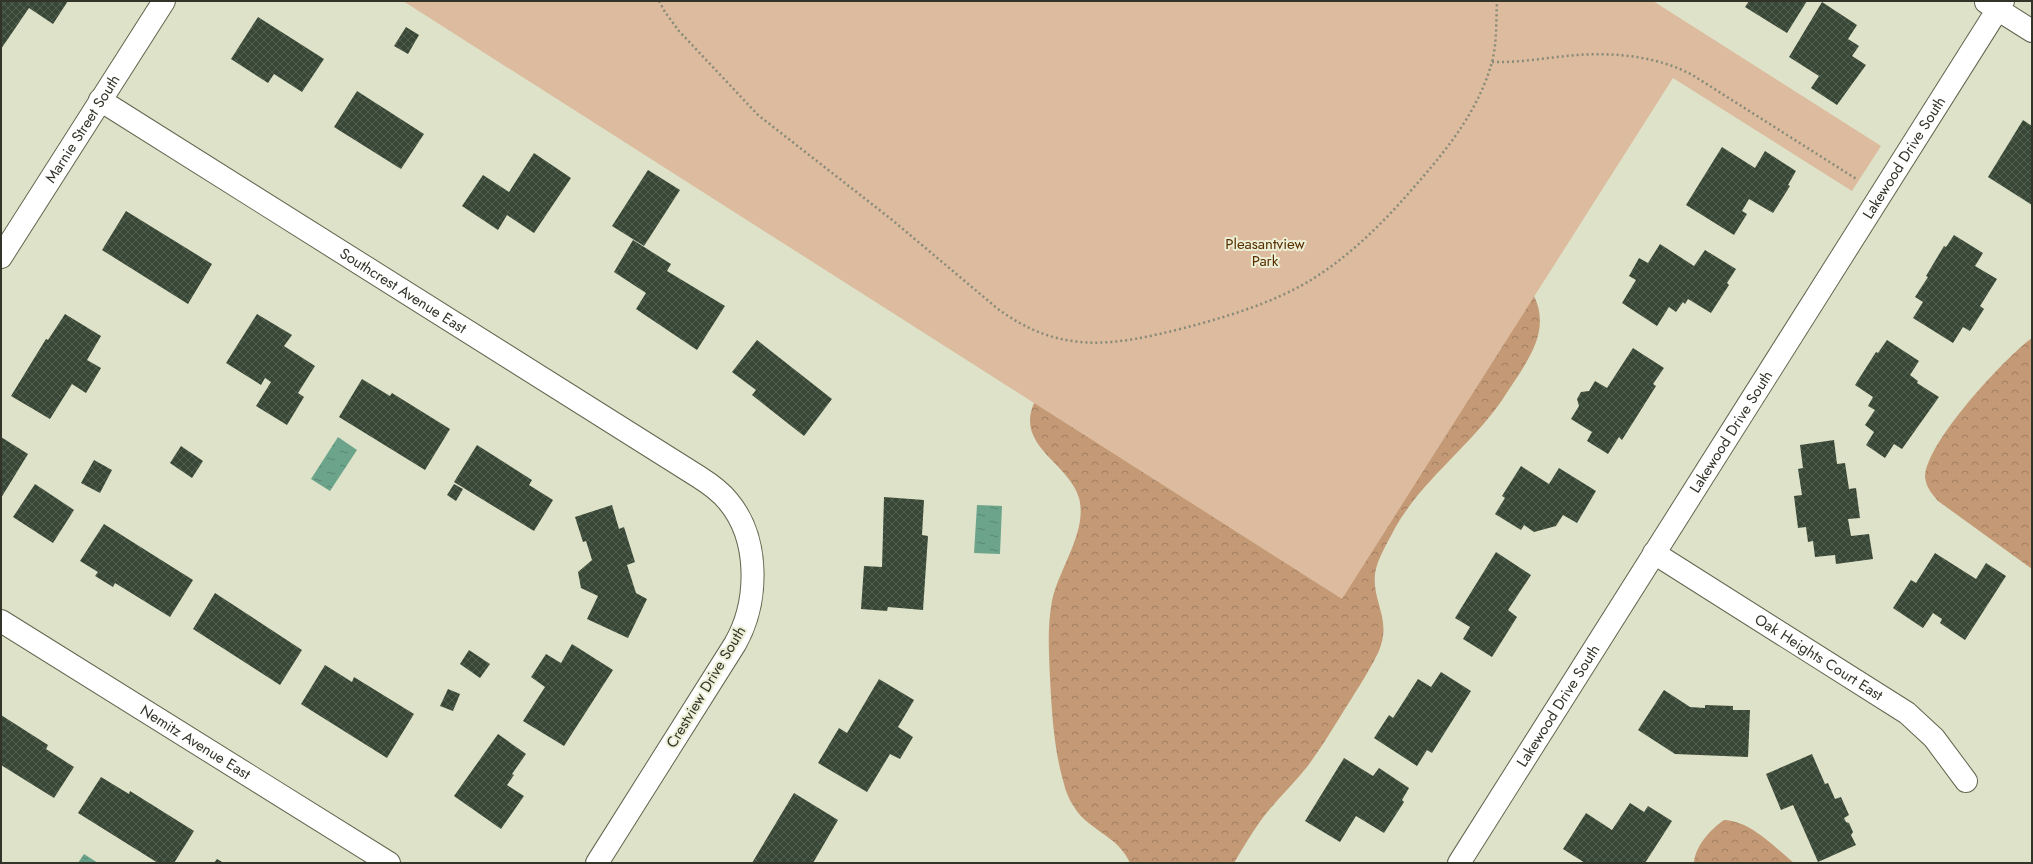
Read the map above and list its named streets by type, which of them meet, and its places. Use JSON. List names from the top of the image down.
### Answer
{
  "streets": {
    "street": [
      "Marnie Street South",
      "Lakewood Drive South",
      "Southcrest Avenue East",
      "Oak Heights Court East",
      "Crestview Drive South",
      "Nemitz Avenue East"
    ]
  },
  "crossings": [
    ["Marnie Street South", "Southcrest Avenue East"],
    ["Lakewood Drive South", "Oak Heights Court East"],
    ["Southcrest Avenue East", "Crestview Drive South"]
  ],
  "parks": ["Pleasantview Park"]
}
